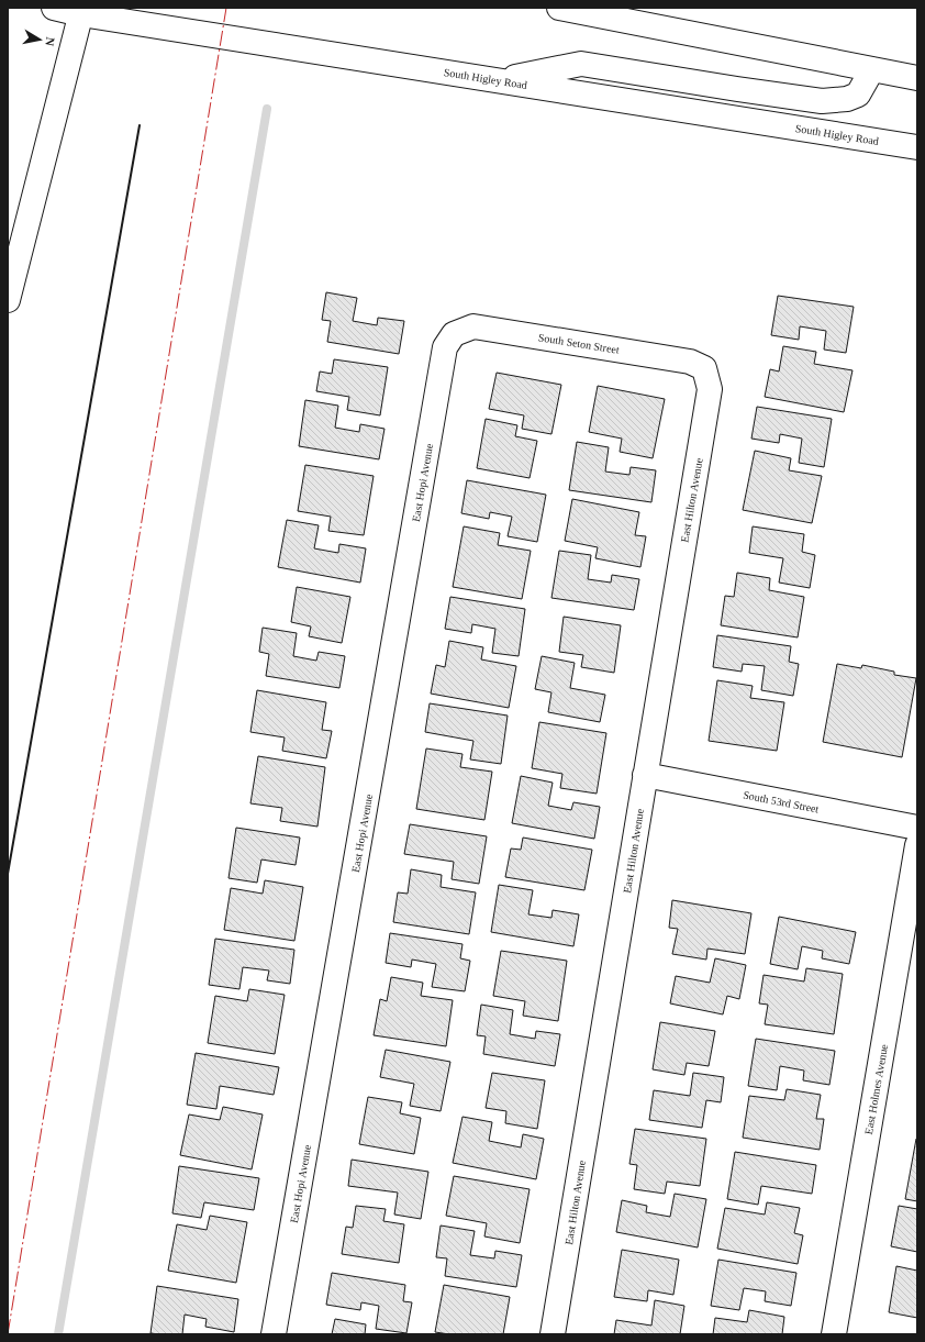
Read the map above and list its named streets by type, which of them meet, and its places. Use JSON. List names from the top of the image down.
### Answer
{
  "streets": {
    "main road": [
      "South Higley Road",
      "South Seton Street",
      "East Hopi Avenue",
      "East Hilton Avenue",
      "South 53rd Street",
      "East Holmes Avenue"
    ]
  },
  "crossings": [
    ["South Seton Street", "East Hopi Avenue"],
    ["South Seton Street", "East Hilton Avenue"],
    ["East Hilton Avenue", "South 53rd Street"]
  ],
  "north": "right"
}
